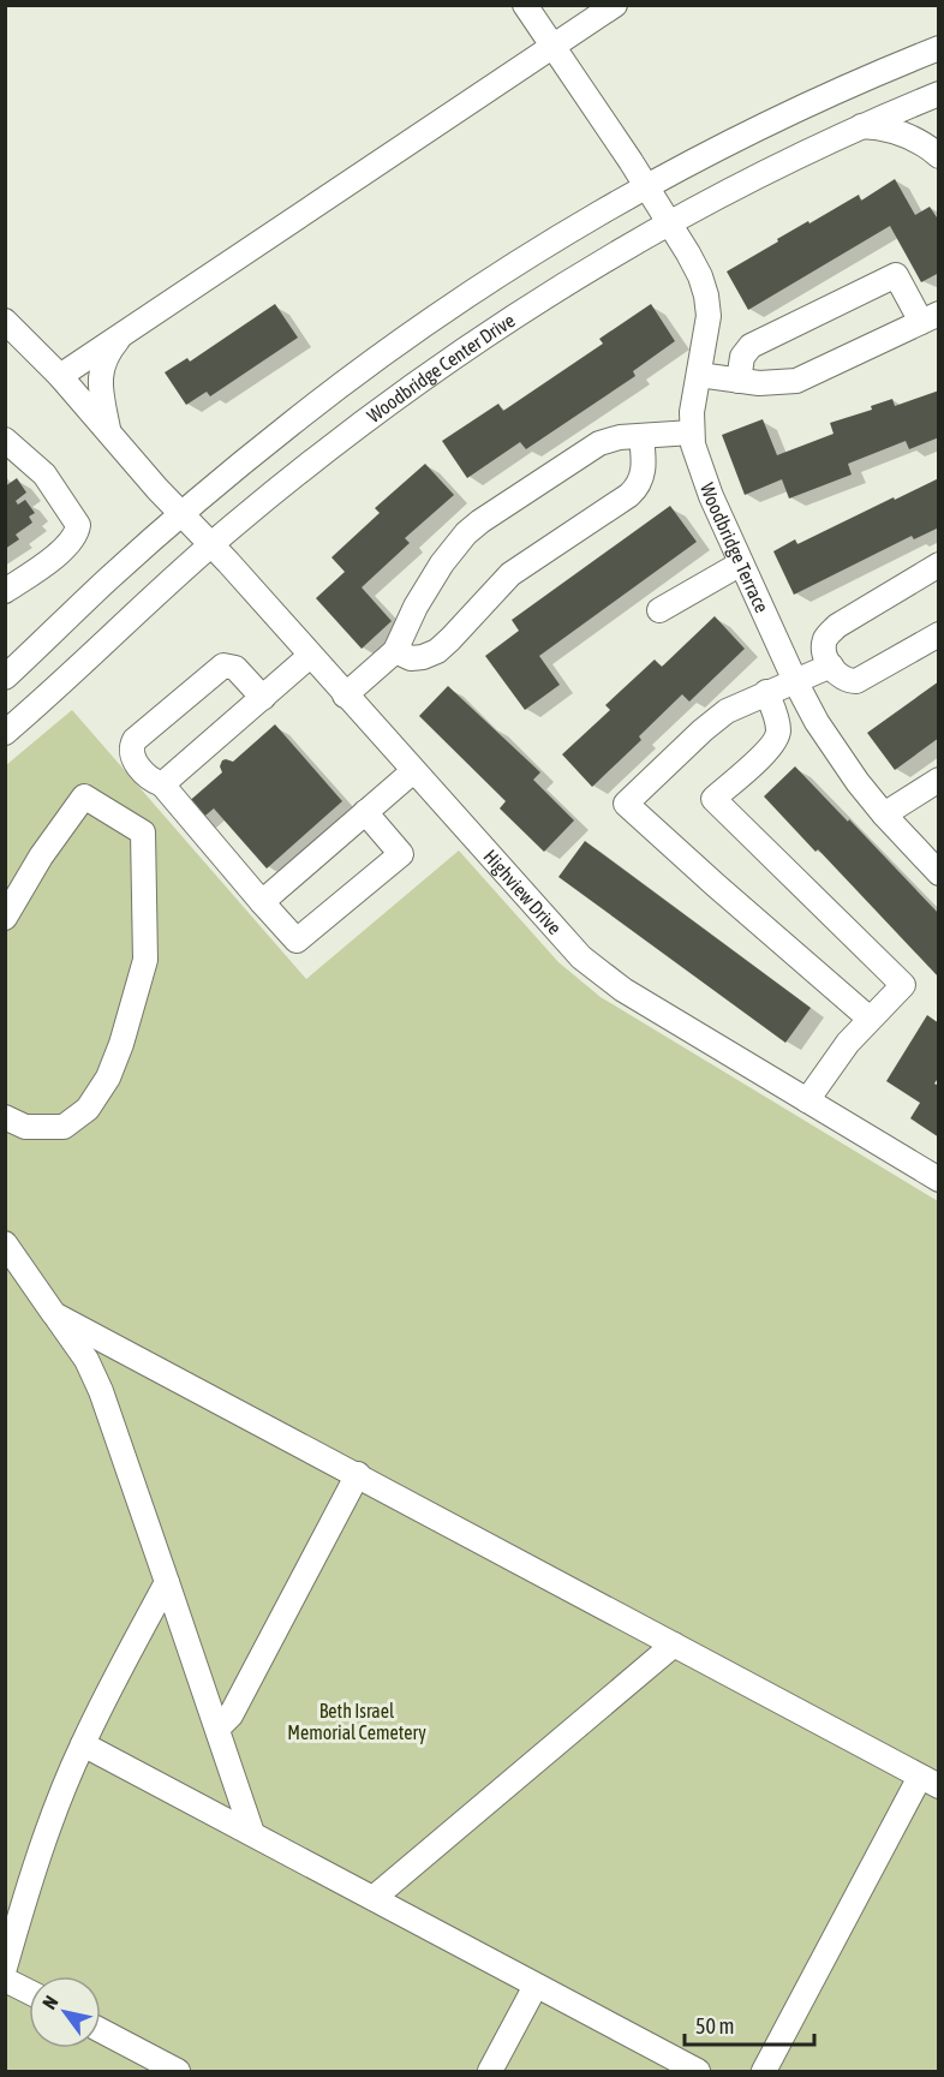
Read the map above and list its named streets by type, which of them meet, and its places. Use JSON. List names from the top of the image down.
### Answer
{
  "streets": {
    "street": ["Woodbridge Center Drive", "Woodbridge Terrace", "Highview Drive"]
  },
  "crossings": [
    ["Woodbridge Center Drive", "Woodbridge Terrace"],
    ["Woodbridge Center Drive", "Highview Drive"]
  ],
  "parks": ["Beth Israel Memorial Cemetery"],
  "scale_bar": "50 m",
  "north": "top left"
}
